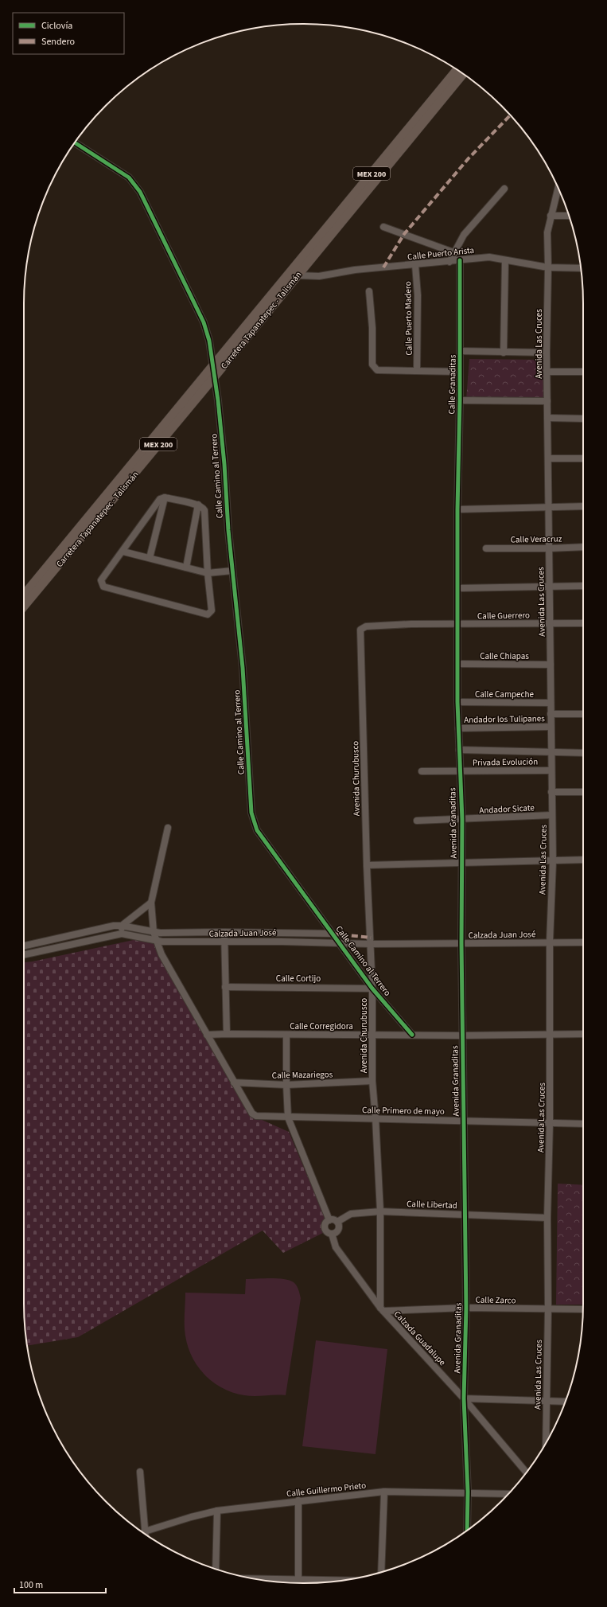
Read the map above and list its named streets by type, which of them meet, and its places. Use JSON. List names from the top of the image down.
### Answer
{
  "streets": {
    "highway": ["MEX 200", "Carretera Tapanatepec - Talismán"],
    "street": [
      "Calle Puerto Arista",
      "Calle Puerto Madero",
      "Avenida Las Cruces",
      "Calle Granaditas",
      "Calle Camino al Terrero",
      "Calle Veracruz",
      "Calle Guerrero",
      "Calle Chiapas",
      "Calle Campeche",
      "Andador los Tulipanes",
      "Privada Evolución",
      "Avenida Churubusco",
      "Andador Sicate",
      "Avenida Granaditas",
      "Calzada Juan José",
      "Calle Cortijo",
      "Calle Corregidora",
      "Calle Mazariegos",
      "Calle Primero de mayo",
      "Calle Libertad",
      "Calle Zarco",
      "Calzada Guadalupe",
      "Calle Guillermo Prieto"
    ]
  },
  "crossings": [
    ["Calle Puerto Arista", "Calle Puerto Madero"],
    ["Calle Puerto Arista", "Carretera Tapanatepec - Talismán"],
    ["Calle Puerto Arista", "Avenida Las Cruces"],
    ["Calle Puerto Arista", "Calle Granaditas"],
    ["Carretera Tapanatepec - Talismán", "Calle Camino al Terrero"],
    ["Avenida Las Cruces", "Calle Veracruz"],
    ["Avenida Las Cruces", "Calle Guerrero"],
    ["Avenida Las Cruces", "Calle Chiapas"],
    ["Avenida Las Cruces", "Calle Campeche"],
    ["Avenida Las Cruces", "Andador los Tulipanes"],
    ["Avenida Las Cruces", "Privada Evolución"],
    ["Avenida Las Cruces", "Andador Sicate"],
    ["Avenida Las Cruces", "Calzada Juan José"],
    ["Avenida Las Cruces", "Calle Corregidora"],
    ["Avenida Las Cruces", "Calle Primero de mayo"],
    ["Avenida Las Cruces", "Calle Libertad"],
    ["Avenida Las Cruces", "Calle Zarco"],
    ["Calle Granaditas", "Avenida Granaditas"],
    ["Calle Camino al Terrero", "Avenida Churubusco"],
    ["Calle Camino al Terrero", "Calzada Juan José"],
    ["Calle Camino al Terrero", "Calle Cortijo"],
    ["Calle Camino al Terrero", "Calle Corregidora"],
    ["Calle Guerrero", "Avenida Churubusco"],
    ["Calle Guerrero", "Avenida Granaditas"],
    ["Calle Chiapas", "Avenida Granaditas"],
    ["Calle Campeche", "Avenida Granaditas"],
    ["Andador los Tulipanes", "Avenida Granaditas"],
    ["Privada Evolución", "Avenida Granaditas"],
    ["Avenida Churubusco", "Calzada Juan José"],
    ["Avenida Churubusco", "Calle Cortijo"],
    ["Avenida Churubusco", "Calle Corregidora"],
    ["Avenida Churubusco", "Calle Mazariegos"],
    ["Avenida Churubusco", "Calle Primero de mayo"],
    ["Avenida Churubusco", "Calle Libertad"],
    ["Avenida Churubusco", "Calle Zarco"],
    ["Avenida Churubusco", "Calzada Guadalupe"],
    ["Andador Sicate", "Avenida Granaditas"],
    ["Avenida Granaditas", "Calzada Juan José"],
    ["Avenida Granaditas", "Calle Corregidora"],
    ["Avenida Granaditas", "Calle Primero de mayo"],
    ["Avenida Granaditas", "Calle Libertad"],
    ["Avenida Granaditas", "Calle Zarco"],
    ["Avenida Granaditas", "Calzada Guadalupe"],
    ["Avenida Granaditas", "Calle Guillermo Prieto"],
    ["Calle Mazariegos", "Calle Primero de mayo"],
    ["Calle Libertad", "Calzada Guadalupe"],
    ["Calle Zarco", "Calzada Guadalupe"]
  ],
  "legend": ["Ciclovía", "Sendero"],
  "scale_bar": "100 m"
}
